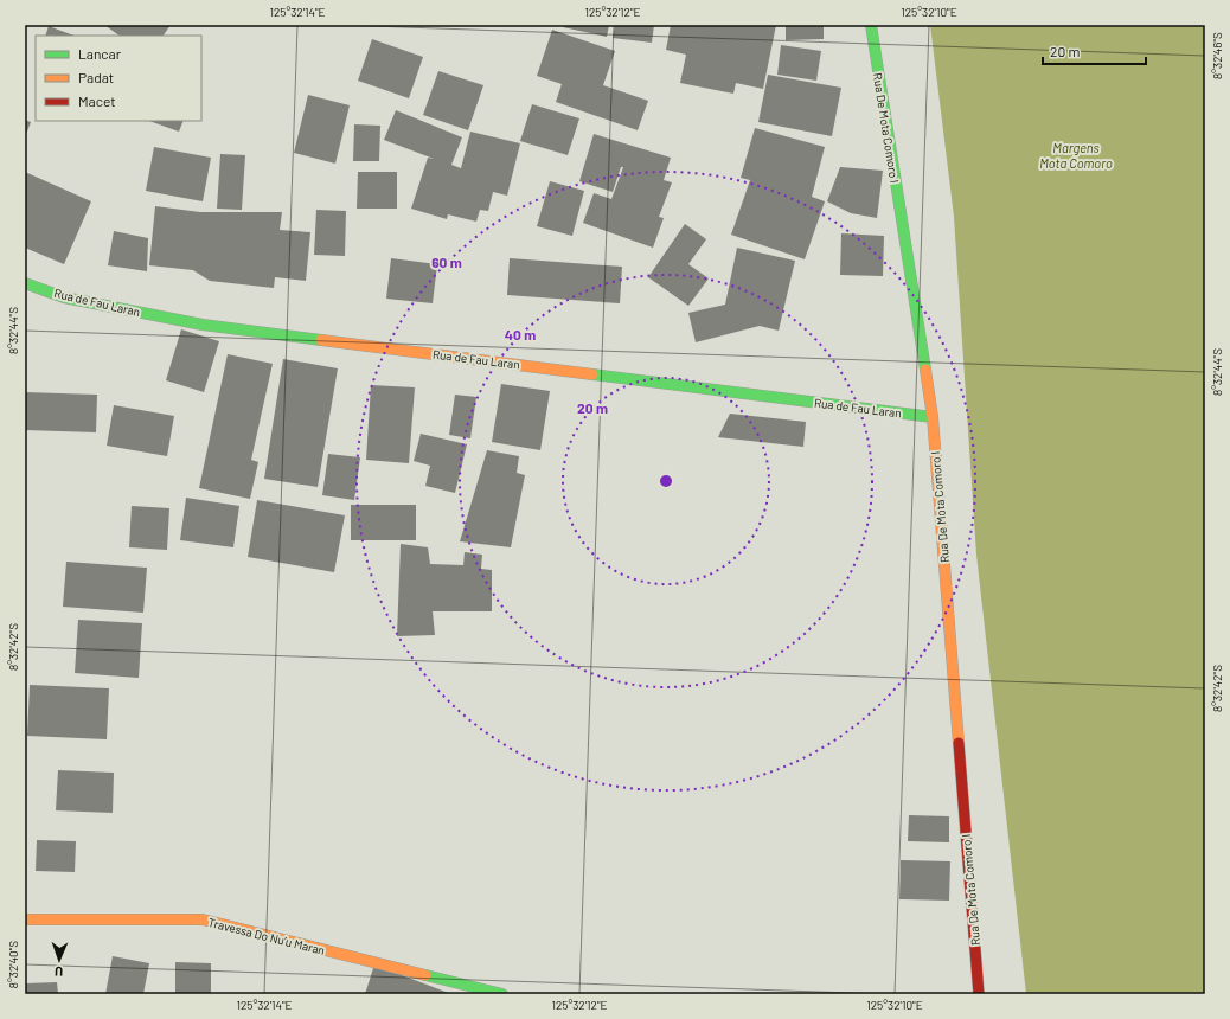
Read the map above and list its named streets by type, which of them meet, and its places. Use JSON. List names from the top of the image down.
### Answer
{
  "streets": {
    "street": ["Rua De Mota Comoro I", "Rua de Fau Laran", "Travessa Do Nu’u Maran"]
  },
  "crossings": [
    ["Rua De Mota Comoro I", "Rua de Fau Laran"]
  ],
  "water": ["Margens Mota Comoro"],
  "legend": ["Lancar", "Padat", "Macet"],
  "scale_bar": "20 m",
  "north": "bottom",
  "coordinates": [
    "125°32'14\"E",
    "125°32'12\"E",
    "125°32'10\"E",
    "8°32'46\"S",
    "8°32'44\"S",
    "8°32'42\"S",
    "8°32'40\"S"
  ],
  "rings": ["60 m", "40 m", "20 m"]
}
